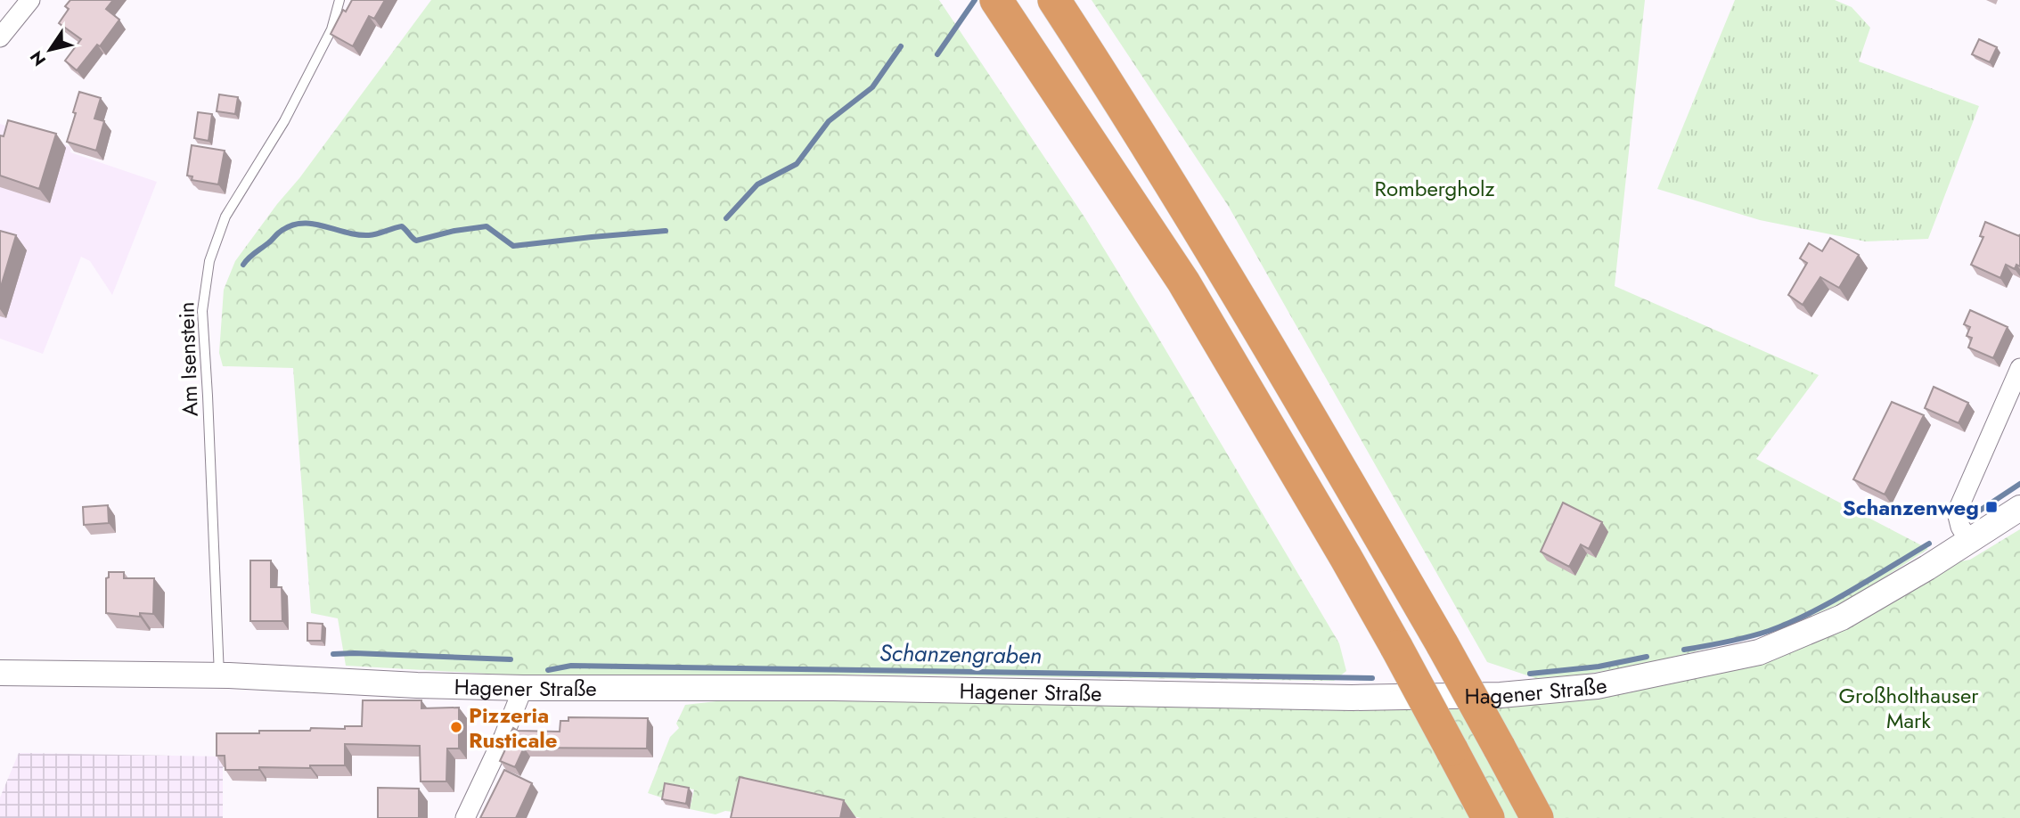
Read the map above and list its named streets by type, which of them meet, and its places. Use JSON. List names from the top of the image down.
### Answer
{
  "streets": {
    "main road": ["Hagener Straße"],
    "lane": ["Am Isenstein"]
  },
  "crossings": [
    ["Am Isenstein", "Hagener Straße"]
  ],
  "water": ["Schanzengraben"],
  "parks": ["Rombergholz", "Großholthauser Mark"],
  "places": {
    "transit": ["Schanzenweg"],
    "other": ["Pizzeria Rusticale"]
  },
  "north": "bottom left"
}
